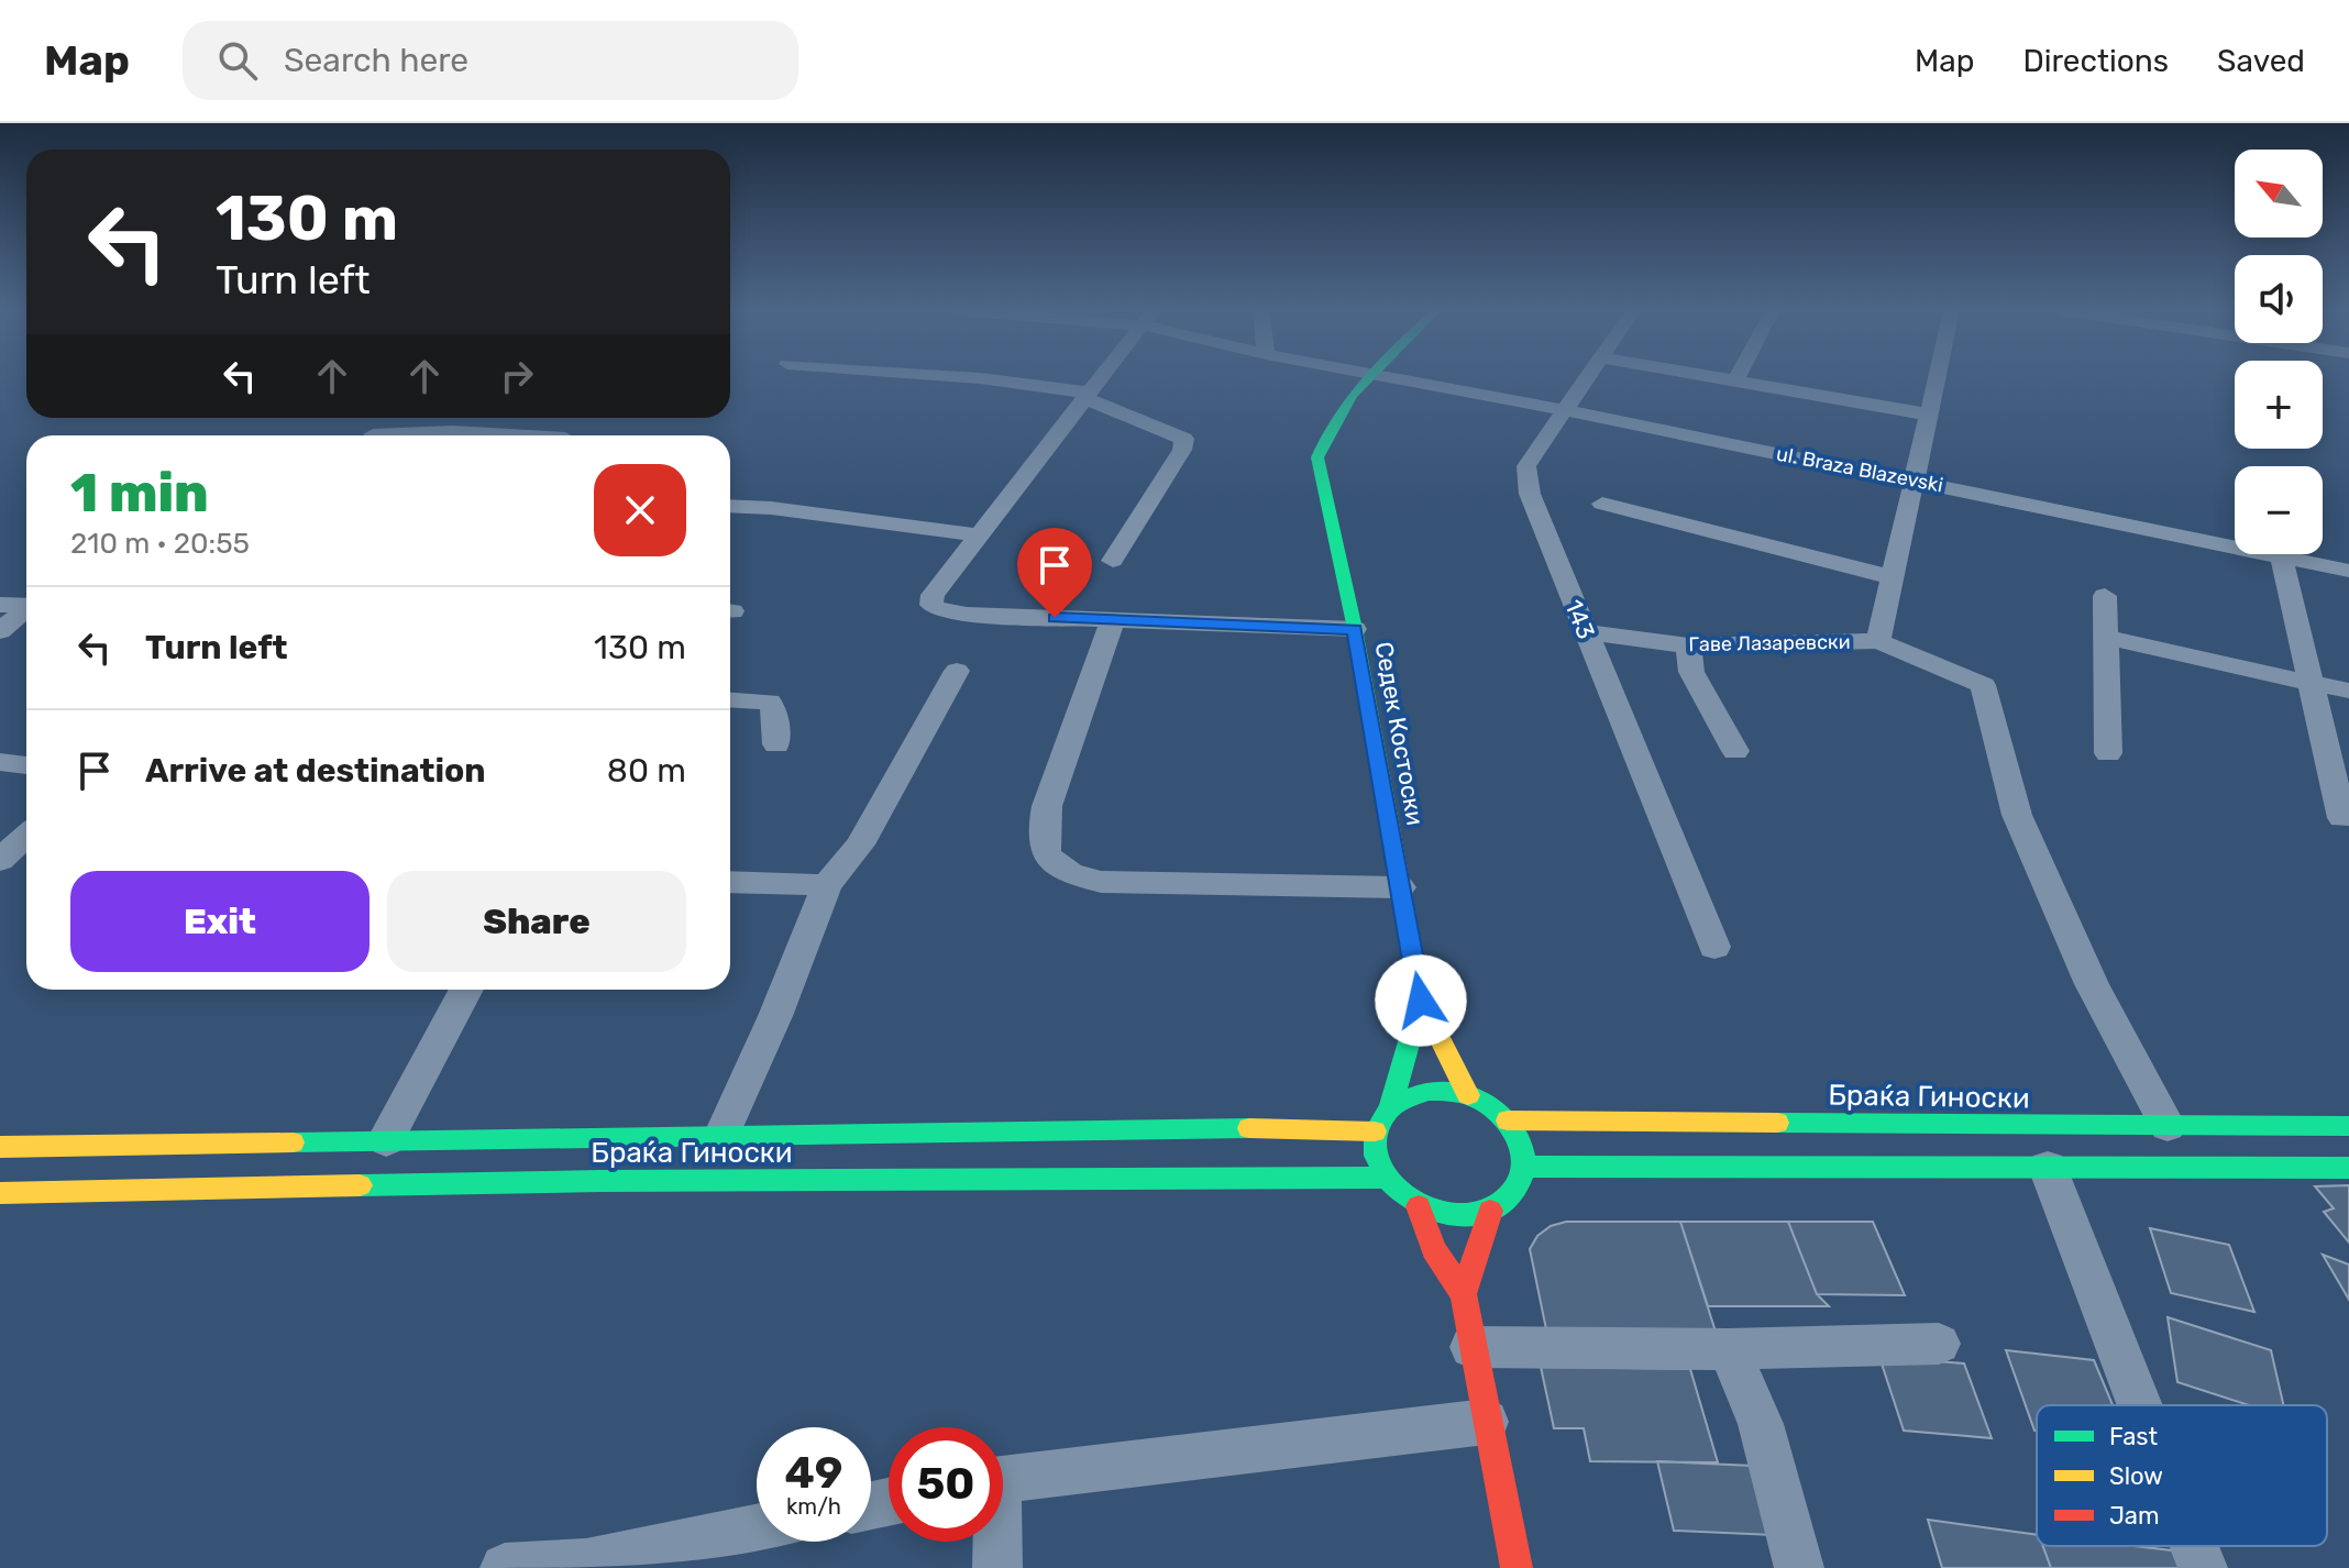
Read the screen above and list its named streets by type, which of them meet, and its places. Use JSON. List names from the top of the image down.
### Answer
{
  "streets": {
    "main road": ["Седек Костоски", "Браќа Гиноски"],
    "street": ["ul. Braza Blazevski", "143", "Гаве Лазаревски"]
  },
  "crossings": [
    ["ul. Braza Blazevski", "143"],
    ["ul. Braza Blazevski", "Гаве Лазаревски"],
    ["143", "Гаве Лазаревски"]
  ],
  "legend": ["Fast", "Slow", "Jam"],
  "north": "top left",
  "page": {
    "header": "Map",
    "search": "Search here",
    "nav": ["Map", "Directions", "Saved"],
    "map_buttons": ["+", "−"],
    "turn": ["130 m", "Turn left"],
    "heading": ["1 min", "210 m · 20:55"],
    "list": [
      {
        "name": "Turn left",
        "value": "130 m"
      },
      {
        "name": "Arrive at destination",
        "value": "80 m"
      }
    ],
    "buttons": ["Exit", "Share"],
    "speed": "49 km/h",
    "limit": "50"
  }
}
